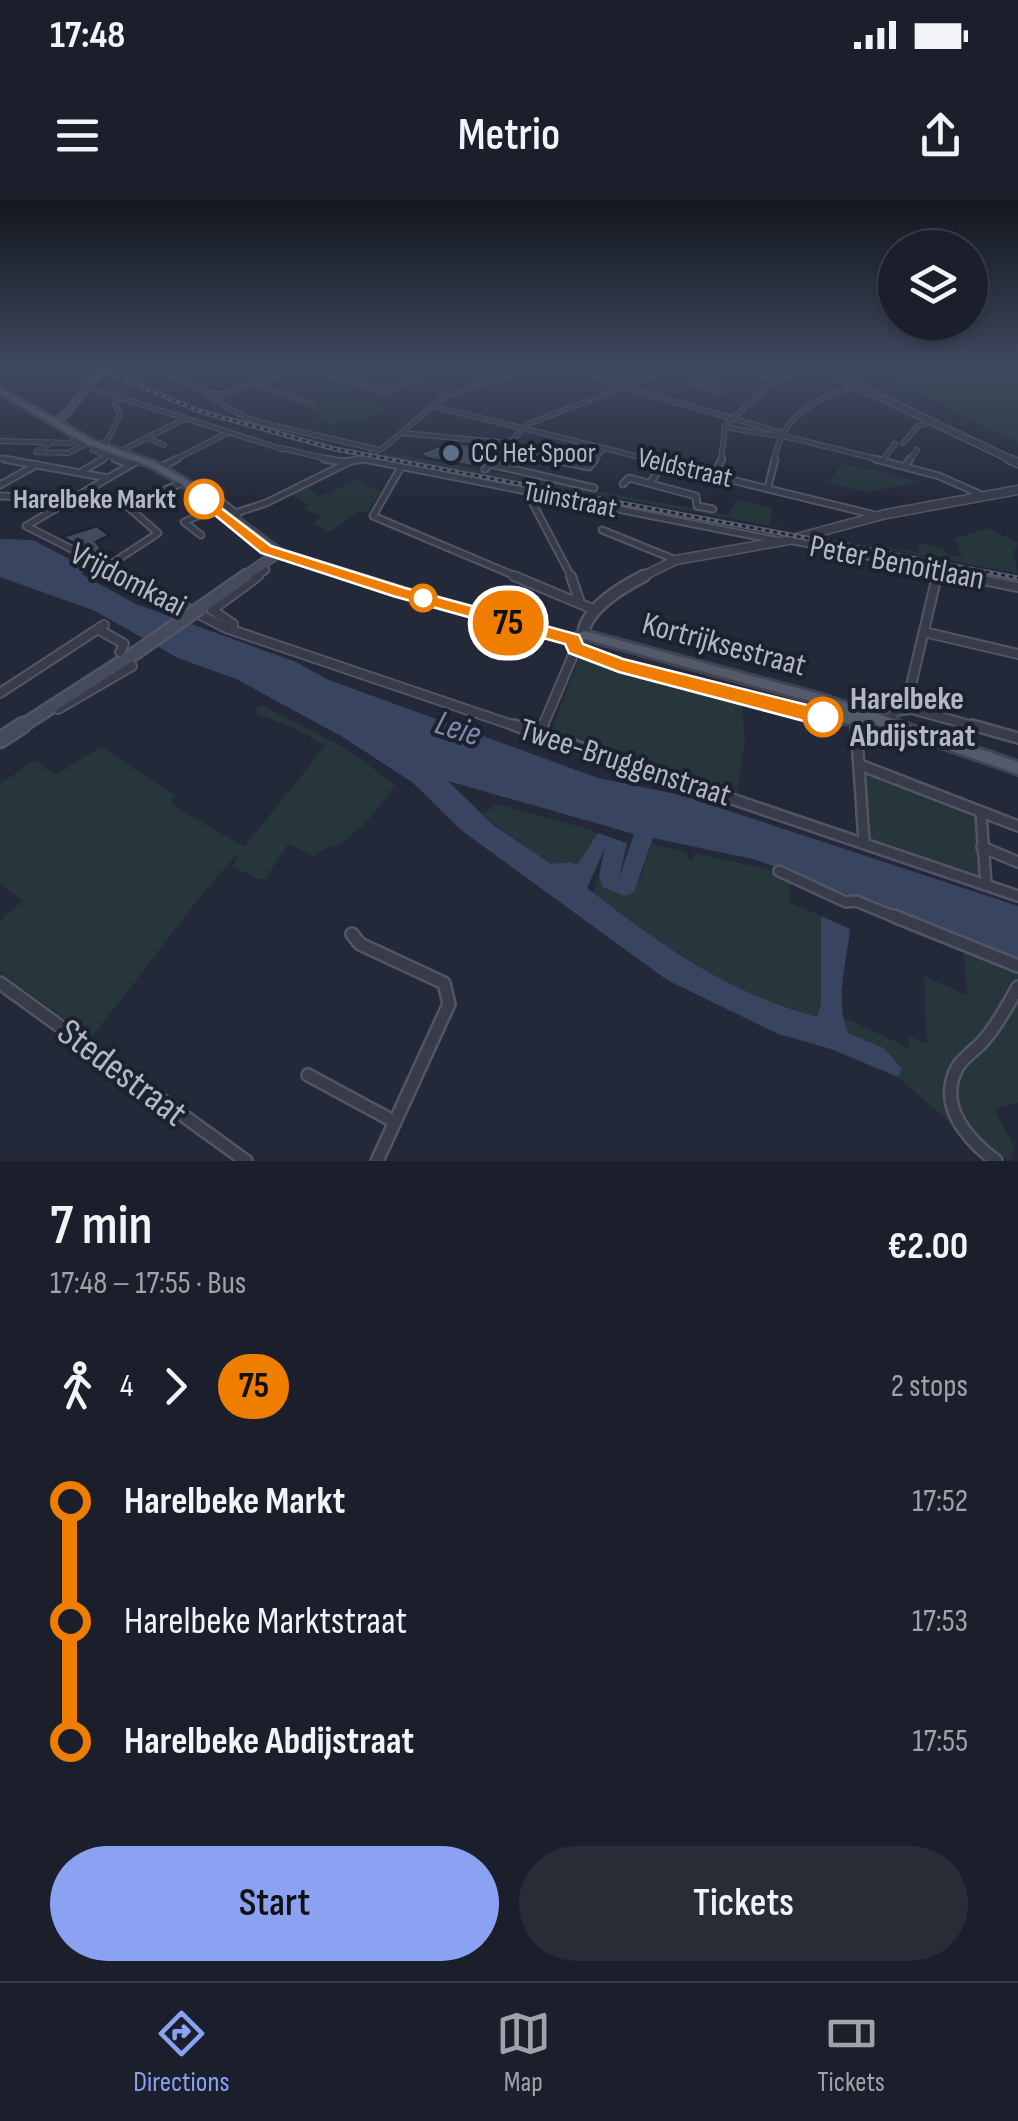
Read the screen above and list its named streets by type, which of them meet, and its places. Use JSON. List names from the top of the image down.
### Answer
{
  "streets": {
    "main road": ["Kortrijksestraat"],
    "street": [
      "Veldstraat",
      "Tuinstraat",
      "Peter Benoitlaan",
      "Vrijdomkaai",
      "Twee-Bruggenstraat",
      "Stedestraat"
    ]
  },
  "crossings": [
    ["Tuinstraat", "Peter Benoitlaan"],
    ["Vrijdomkaai", "Twee-Bruggenstraat"]
  ],
  "water": ["Leie"],
  "places": ["CC Het Spoor", "Harelbeke Markt", "Harelbeke Abdijstraat"],
  "lines": ["bus line 75"],
  "page": {
    "status": "17:48",
    "header": "Metrio",
    "on_map": "75",
    "heading": ["7 min", "17:48 – 17:55 · Bus", "€2.00"],
    "legs": ["4", "75", "2 stops"],
    "list": [
      {
        "name": "Harelbeke Markt",
        "value": "17:52"
      },
      {
        "name": "Harelbeke Marktstraat",
        "value": "17:53"
      },
      {
        "name": "Harelbeke Abdijstraat",
        "value": "17:55"
      }
    ],
    "buttons": ["Start", "Tickets"],
    "tabs": ["Directions", "Map", "Tickets"]
  }
}
